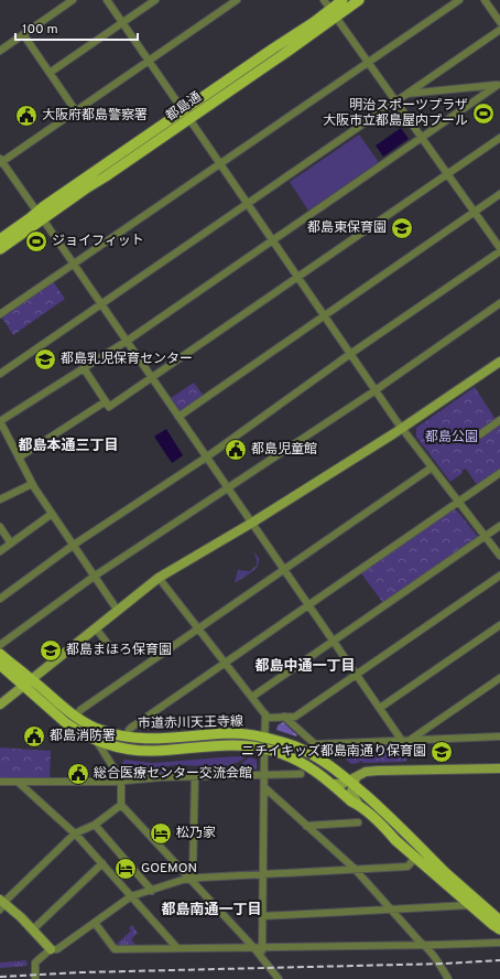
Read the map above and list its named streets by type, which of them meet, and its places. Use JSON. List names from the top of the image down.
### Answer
{
  "streets": {
    "main road": ["都島通", "市道赤川天王寺線"]
  },
  "districts": ["都島本通三丁目", "都島中通一丁目", "都島南通一丁目"],
  "parks": ["都島公園"],
  "places": {
    "sports": ["明治スポーツプラザ 大阪市立都島屋内プール", "ジョイフィット"],
    "public building": [
      "大阪府都島警察署",
      "都島児童館",
      "都島消防署",
      "総合医療センター交流会館"
    ],
    "school or university": [
      "都島東保育園",
      "都島乳児保育センター",
      "都島まほろ保育園",
      "ニチイキッズ都島南通り保育園"
    ],
    "hotel": ["松乃家", "GOEMON"]
  },
  "scale_bar": "100 m"
}
